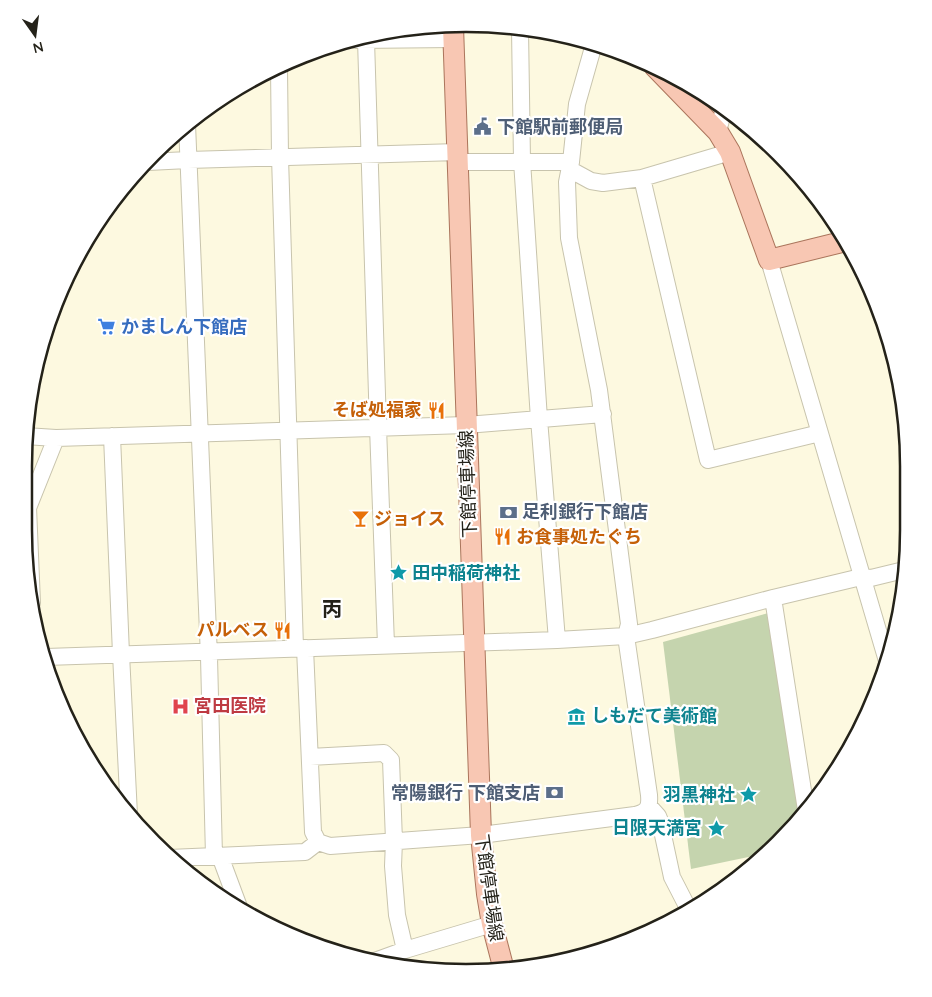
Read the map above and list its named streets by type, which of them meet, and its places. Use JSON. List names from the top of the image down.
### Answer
{
  "streets": {
    "main road": ["下館停車場線"]
  },
  "districts": ["丙"],
  "places": {
    "public building": ["下館駅前郵便局"],
    "supermarket": ["かましん下館店"],
    "restaurant": ["そば処福家", "お食事処たぐち", "パルベス"],
    "bank": ["足利銀行下館店", "常陽銀行 下館支店"],
    "bar": ["ジョイス"],
    "place": ["田中稲荷神社", "羽黒神社", "日限天満宮"],
    "hospital": ["宮田医院"],
    "museum": ["しもだて美術館"]
  },
  "north": "bottom"
}
